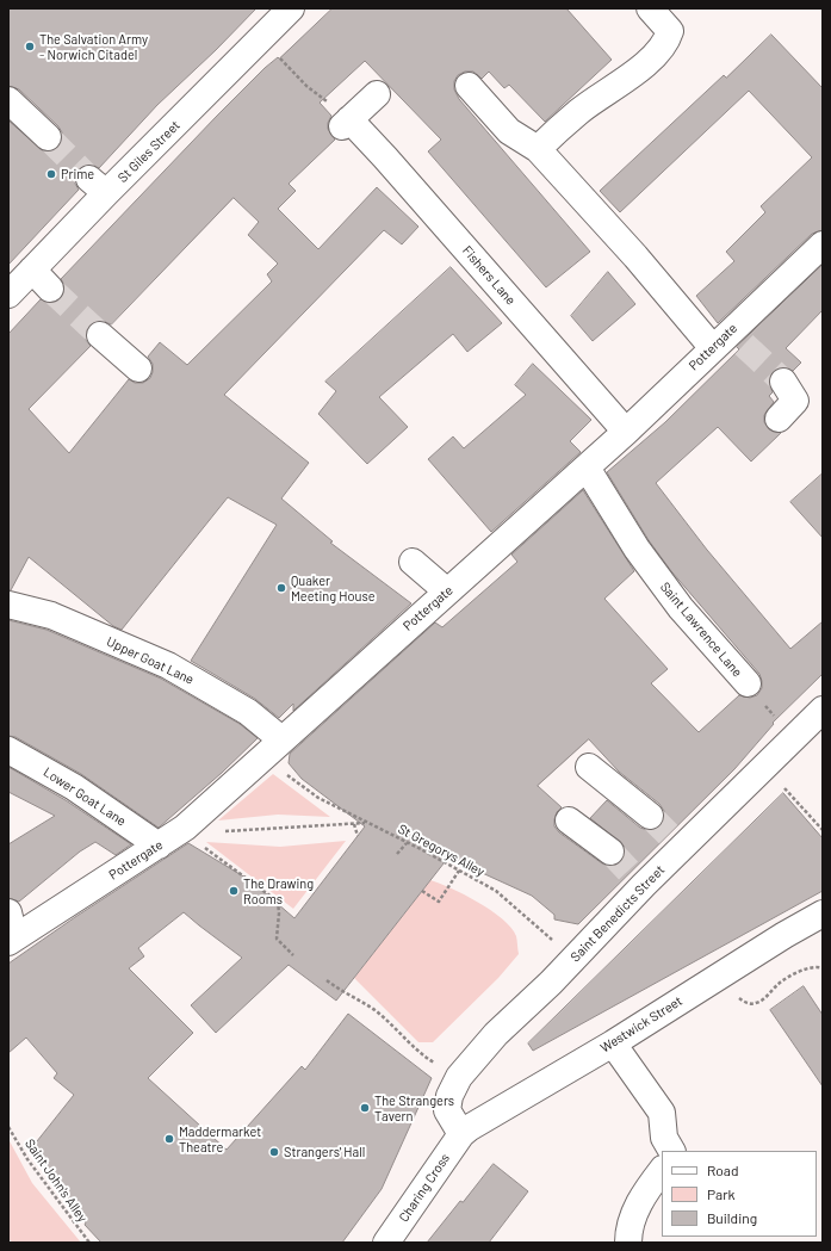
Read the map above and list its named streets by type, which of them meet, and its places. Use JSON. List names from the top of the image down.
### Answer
{
  "streets": {
    "street": [
      "St Giles Street",
      "Fishers Lane",
      "Pottergate",
      "Saint Lawrence Lane",
      "Upper Goat Lane",
      "Lower Goat Lane",
      "Saint Benedicts Street",
      "Westwick Street",
      "Charing Cross"
    ],
    "path": ["St Gregorys Alley", "Saint John's Alley"]
  },
  "crossings": [
    ["Fishers Lane", "Pottergate"],
    ["Pottergate", "Saint Lawrence Lane"],
    ["Pottergate", "Upper Goat Lane"],
    ["Pottergate", "Lower Goat Lane"],
    ["Saint Lawrence Lane", "Saint Benedicts Street"],
    ["St Gregorys Alley", "Saint Benedicts Street"],
    ["Westwick Street", "Charing Cross"]
  ],
  "places": [
    "The Salvation Army - Norwich Citadel",
    "Prime",
    "Quaker Meeting House",
    "The Drawing Rooms",
    "The Strangers Tavern",
    "Maddermarket Theatre",
    "Strangers' Hall"
  ],
  "legend": ["Road", "Park", "Building"]
}
